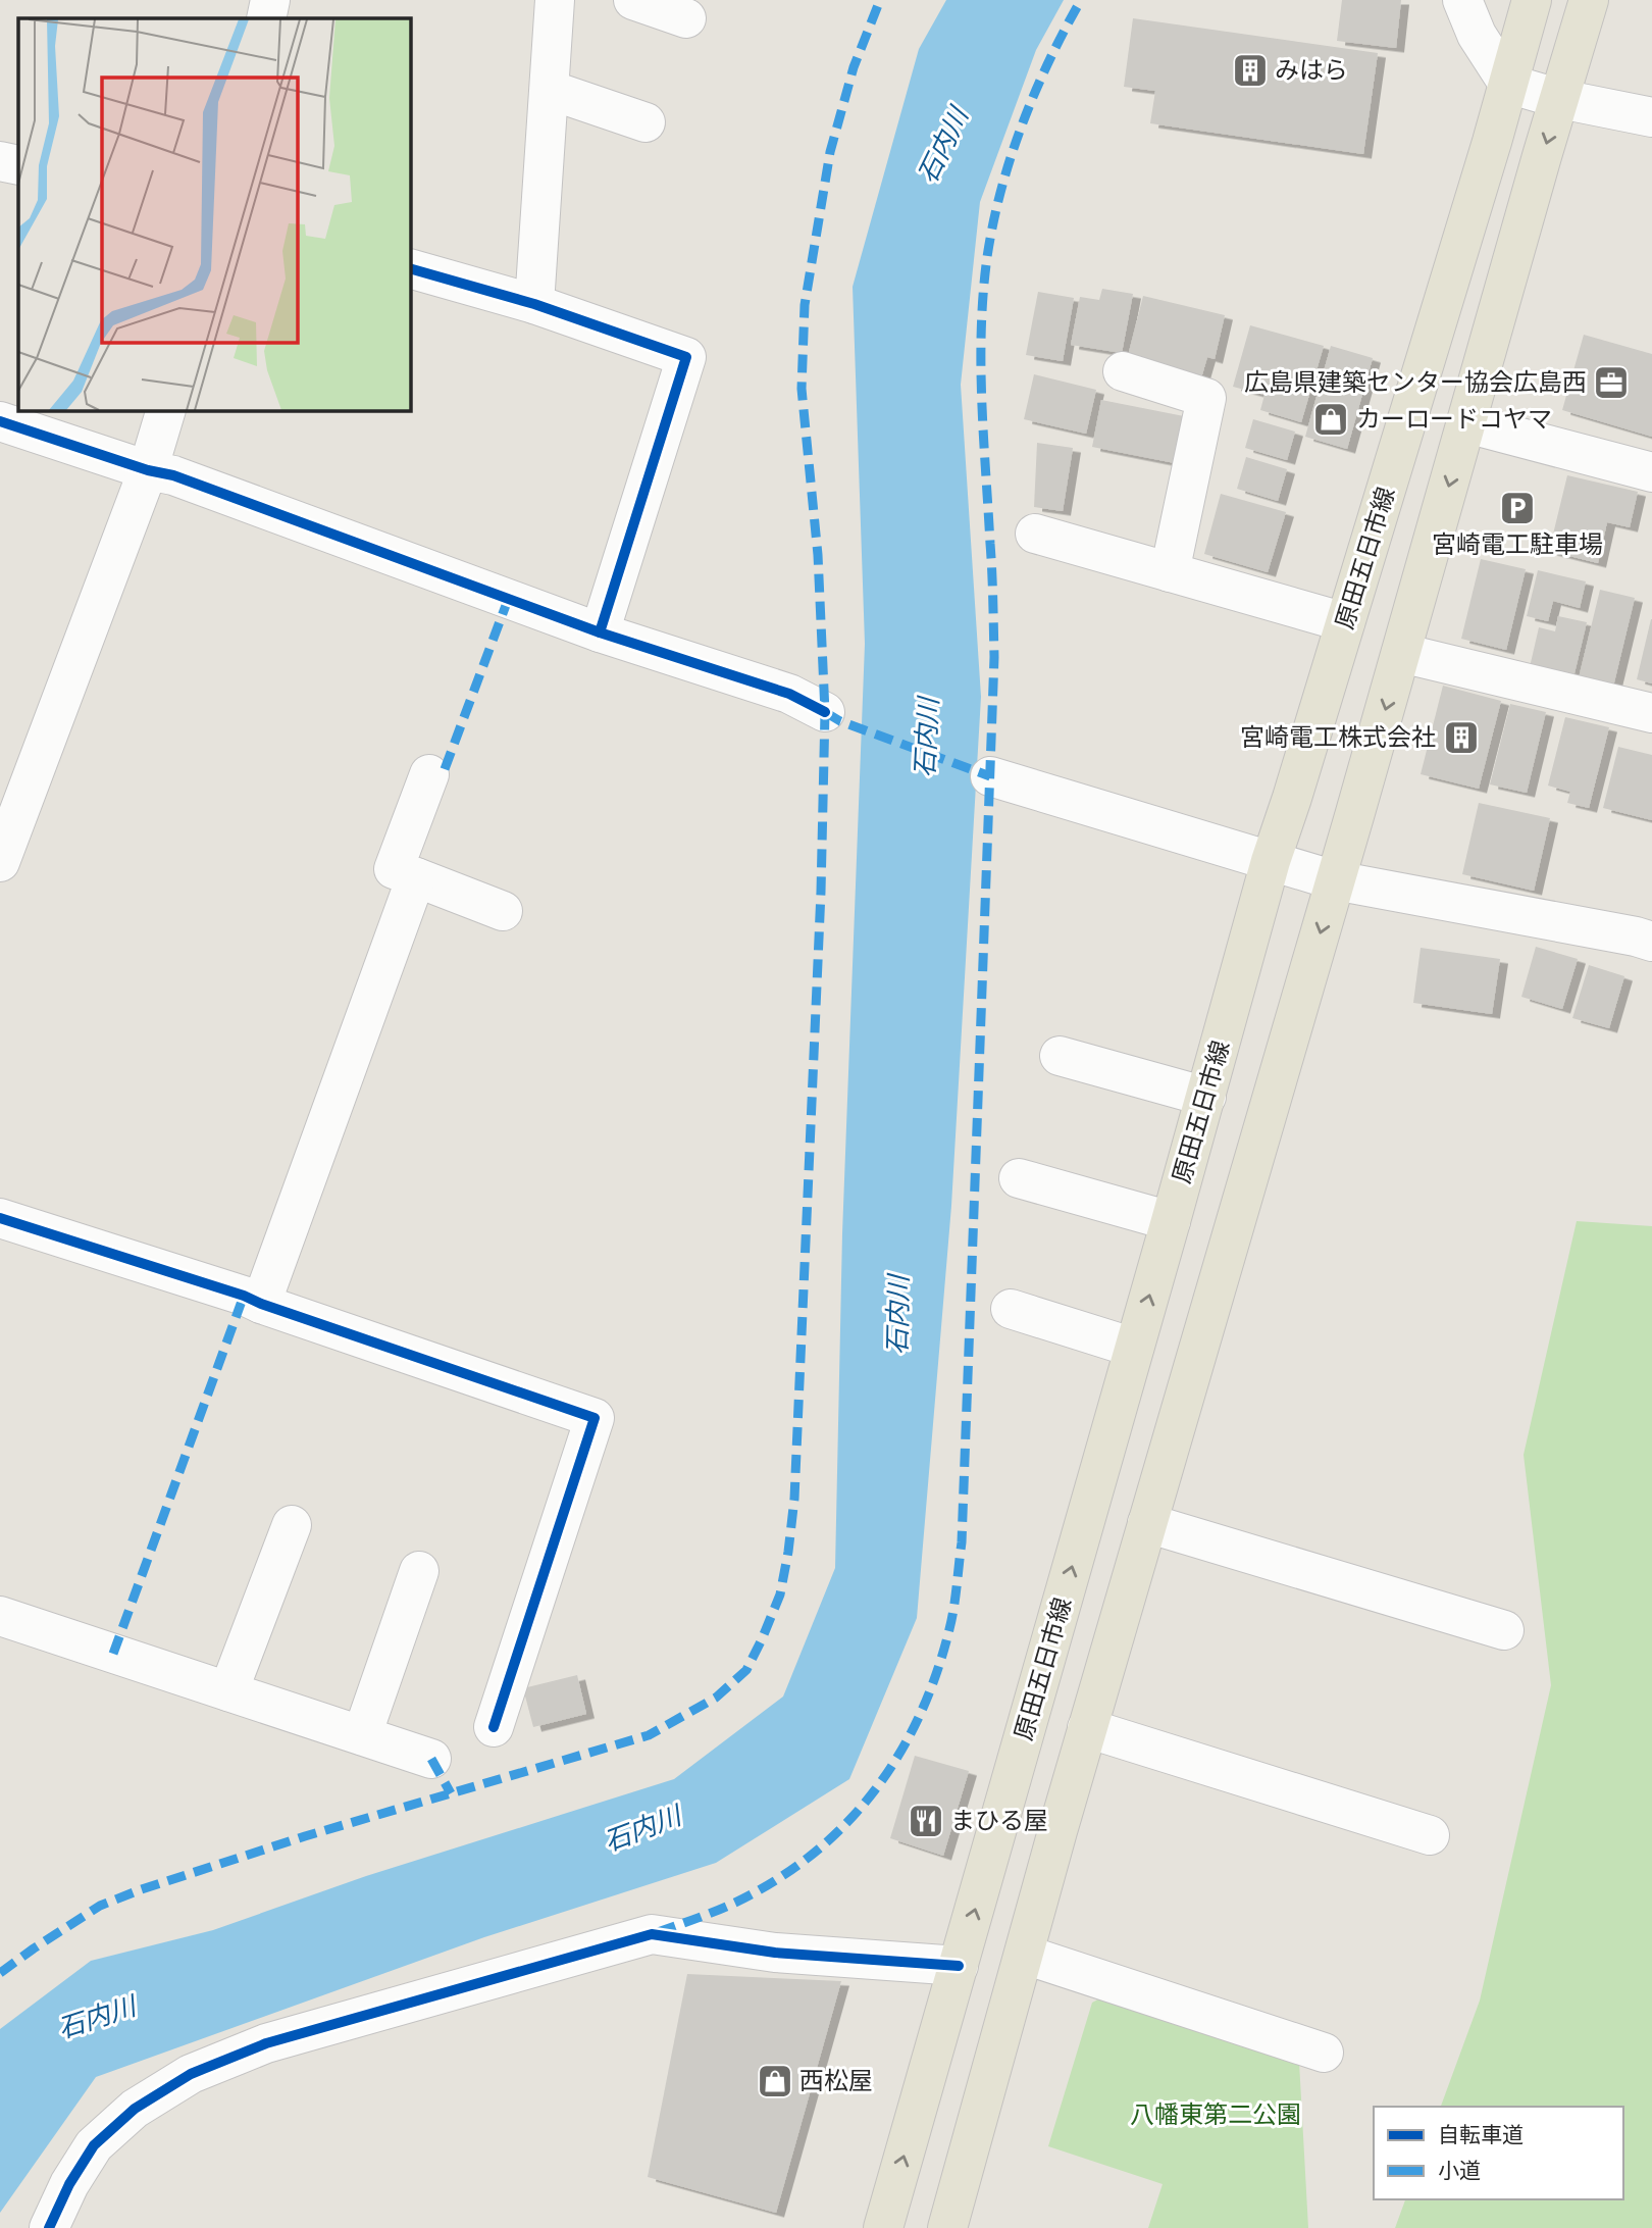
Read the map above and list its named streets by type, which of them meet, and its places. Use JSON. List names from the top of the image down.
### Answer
{
  "streets": {
    "main road": ["原田五日市線"]
  },
  "water": ["石内川"],
  "parks": ["八幡東第二公園"],
  "places": {
    "building": ["みはら", "宮崎電工株式会社"],
    "office": ["広島県建築センター協会広島西"],
    "shop": ["カーロードコヤマ", "西松屋"],
    "parking": ["宮崎電工駐車場"],
    "restaurant": ["まひる屋"]
  },
  "legend": ["自転車道", "小道"]
}
